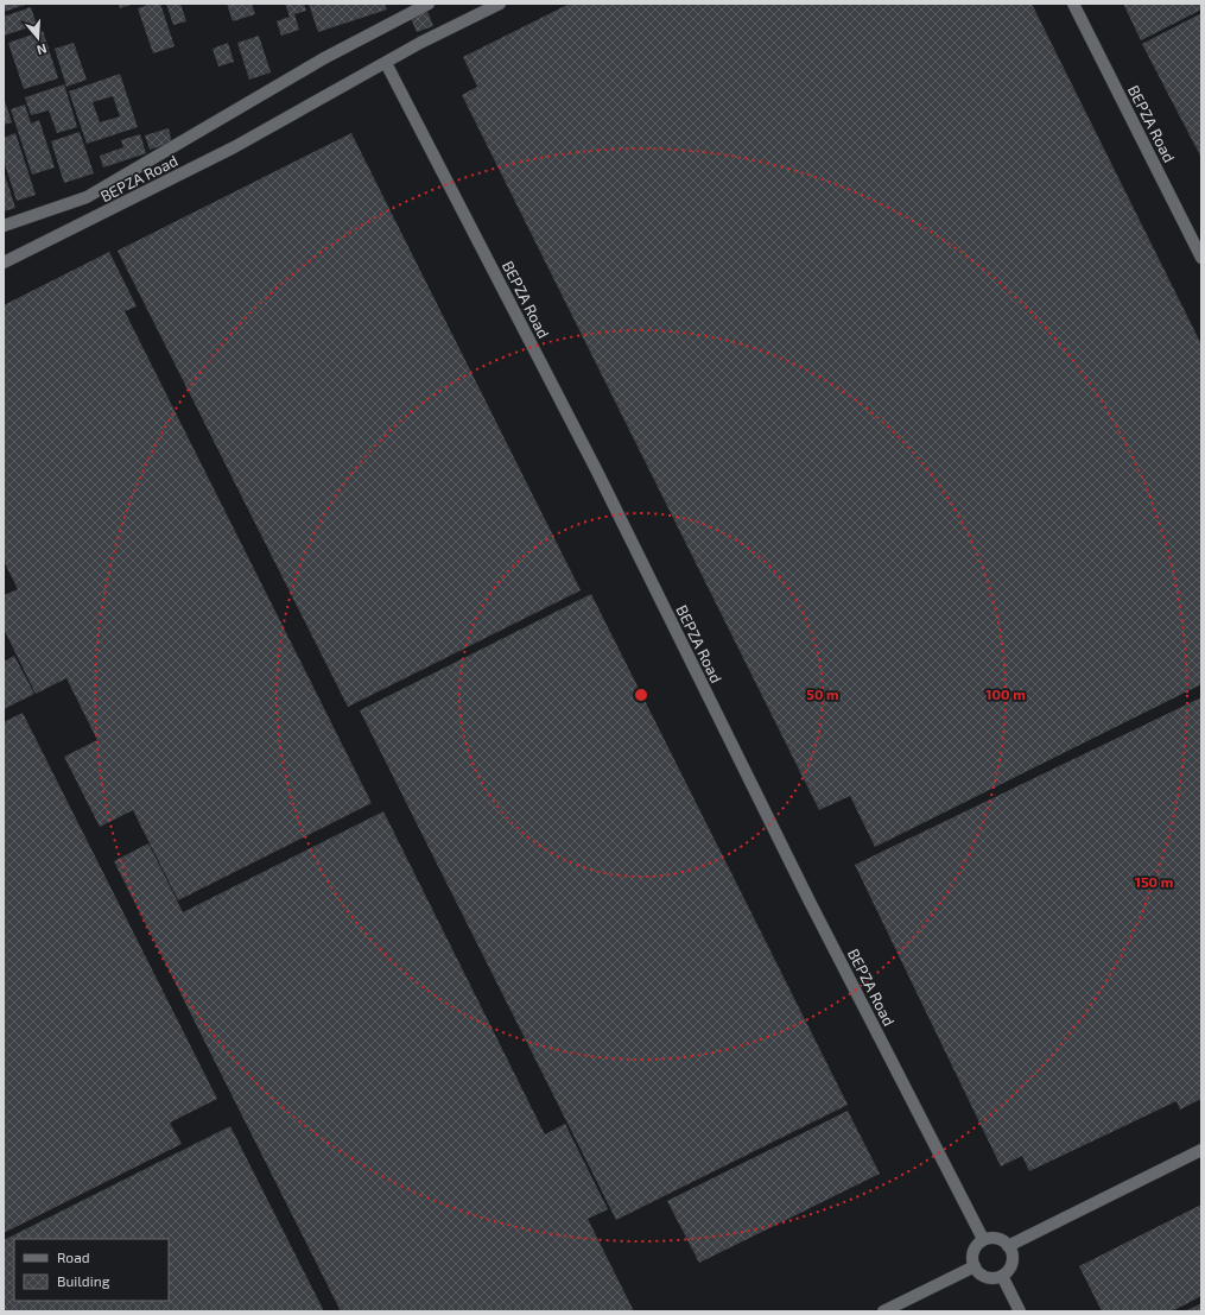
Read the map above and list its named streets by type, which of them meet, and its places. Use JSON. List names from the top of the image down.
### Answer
{
  "streets": {
    "street": ["BEPZA Road"]
  },
  "legend": ["Road", "Building"],
  "north": "bottom",
  "rings": ["50 m", "100 m", "150 m"]
}
